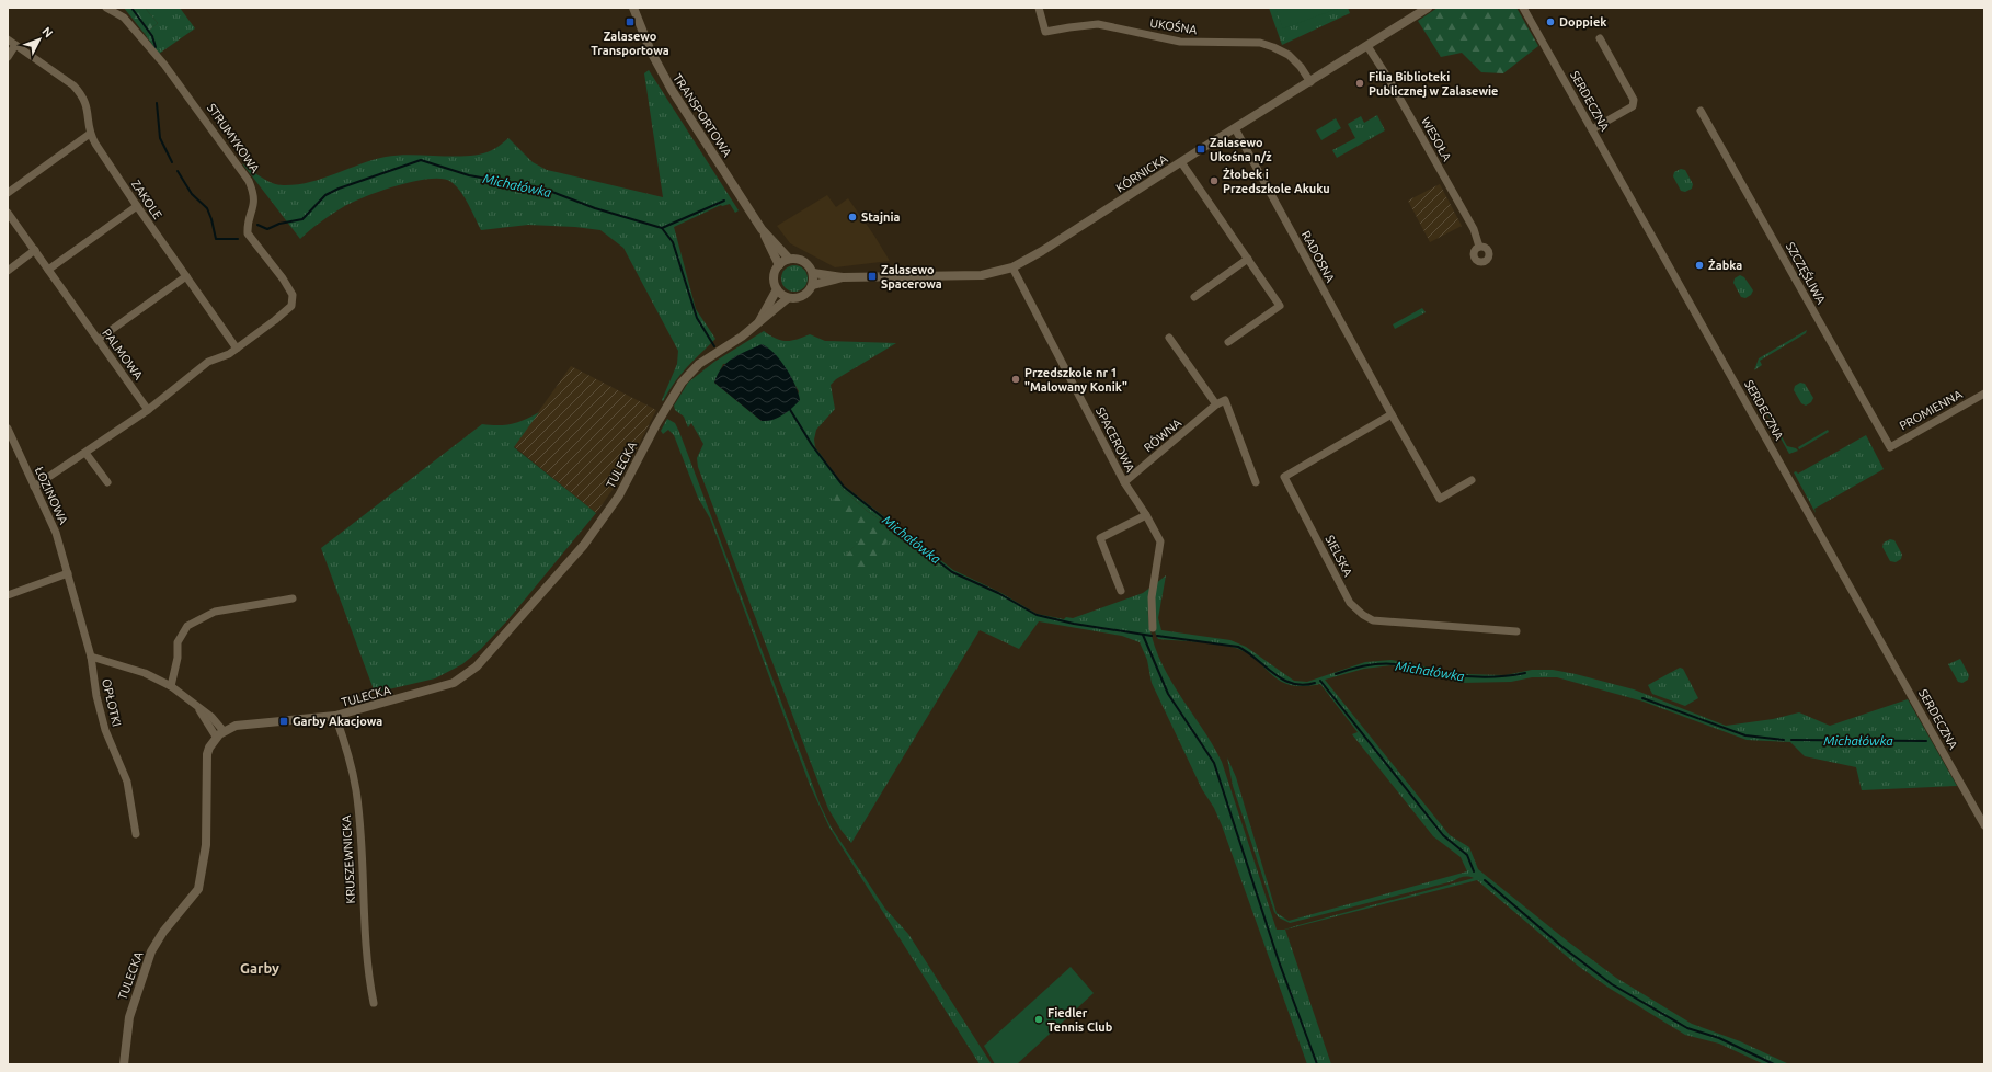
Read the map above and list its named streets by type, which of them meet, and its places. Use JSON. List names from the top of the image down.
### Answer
{
  "streets": {
    "street": [
      "UKOŚNA",
      "SERDECZNA",
      "TRANSPORTOWA",
      "STRUMYKOWA",
      "WESOŁA",
      "KÓRNICKA",
      "ZAKOLE",
      "RADOSNA",
      "SZCZĘŚLIWA",
      "PALMOWA",
      "PROMIENNA",
      "RÓWNA",
      "SPACEROWA",
      "TULECKA",
      "ŁOZINOWA",
      "SIELSKA",
      "OPŁOTKI",
      "KRUSZEWNICKA"
    ]
  },
  "crossings": [
    ["UKOŚNA", "KÓRNICKA"],
    ["TRANSPORTOWA", "KÓRNICKA"],
    ["STRUMYKOWA", "ZAKOLE"],
    ["STRUMYKOWA", "PALMOWA"],
    ["WESOŁA", "KÓRNICKA"],
    ["KÓRNICKA", "RADOSNA"],
    ["KÓRNICKA", "SPACEROWA"],
    ["RADOSNA", "SIELSKA"],
    ["SZCZĘŚLIWA", "PROMIENNA"],
    ["RÓWNA", "SPACEROWA"],
    ["TULECKA", "KRUSZEWNICKA"],
    ["ŁOZINOWA", "OPŁOTKI"]
  ],
  "districts": ["Garby"],
  "water": ["Michałówka"],
  "places": {
    "transit": [
      "Zalasewo Transportowa",
      "Zalasewo Ukośna n/ż",
      "Zalasewo Spacerowa",
      "Garby Akacjowa"
    ],
    "other": [
      "Doppiek",
      "Filia Biblioteki Publicznej w Zalasewie",
      "Żłobek i Przedszkole Akuku",
      "Stajnia",
      "Żabka",
      "Przedszkole nr 1 \"Malowany Konik\"",
      "Fiedler Tennis Club"
    ]
  },
  "north": "top right"
}
